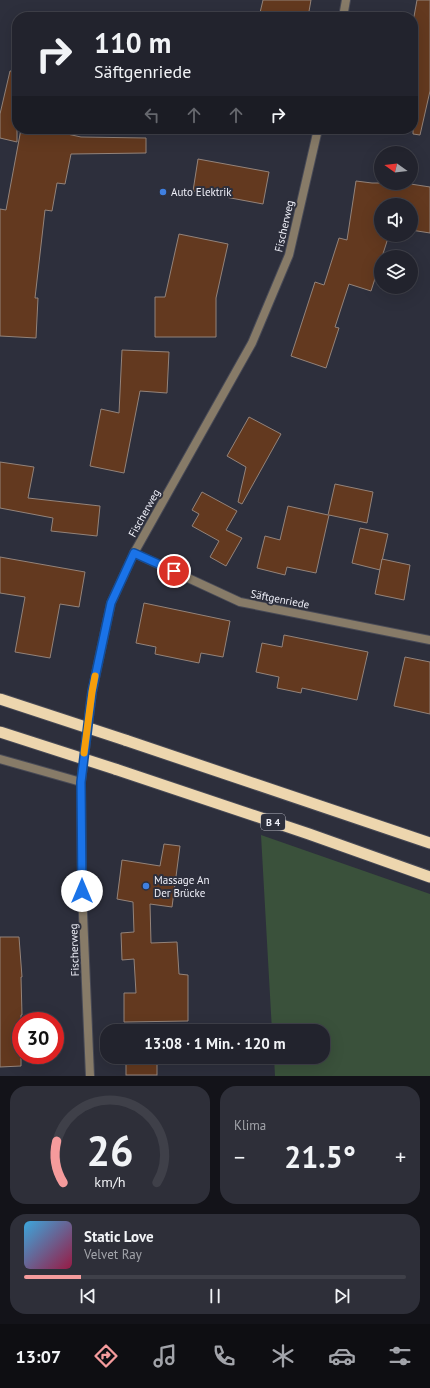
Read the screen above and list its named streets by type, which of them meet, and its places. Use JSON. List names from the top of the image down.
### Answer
{
  "streets": {
    "highway": ["B 4"],
    "street": ["Fischerweg", "Säftgenriede"]
  },
  "crossings": [
    ["Fischerweg", "Säftgenriede"]
  ],
  "places": ["Auto Elektrik", "Massage An Der Brücke"],
  "north": "left",
  "page": {
    "turn": ["110 m", "Säftgenriede"],
    "limit": "30",
    "trip": "13:08 · 1 Min. · 120 m",
    "tile": "Klima",
    "heat": ["−", "21.5°", "+"],
    "song": ["Static Love", "Velvet Ray"],
    "tabs": "13:07",
    "gauge": ["26", "km/h"]
  }
}
